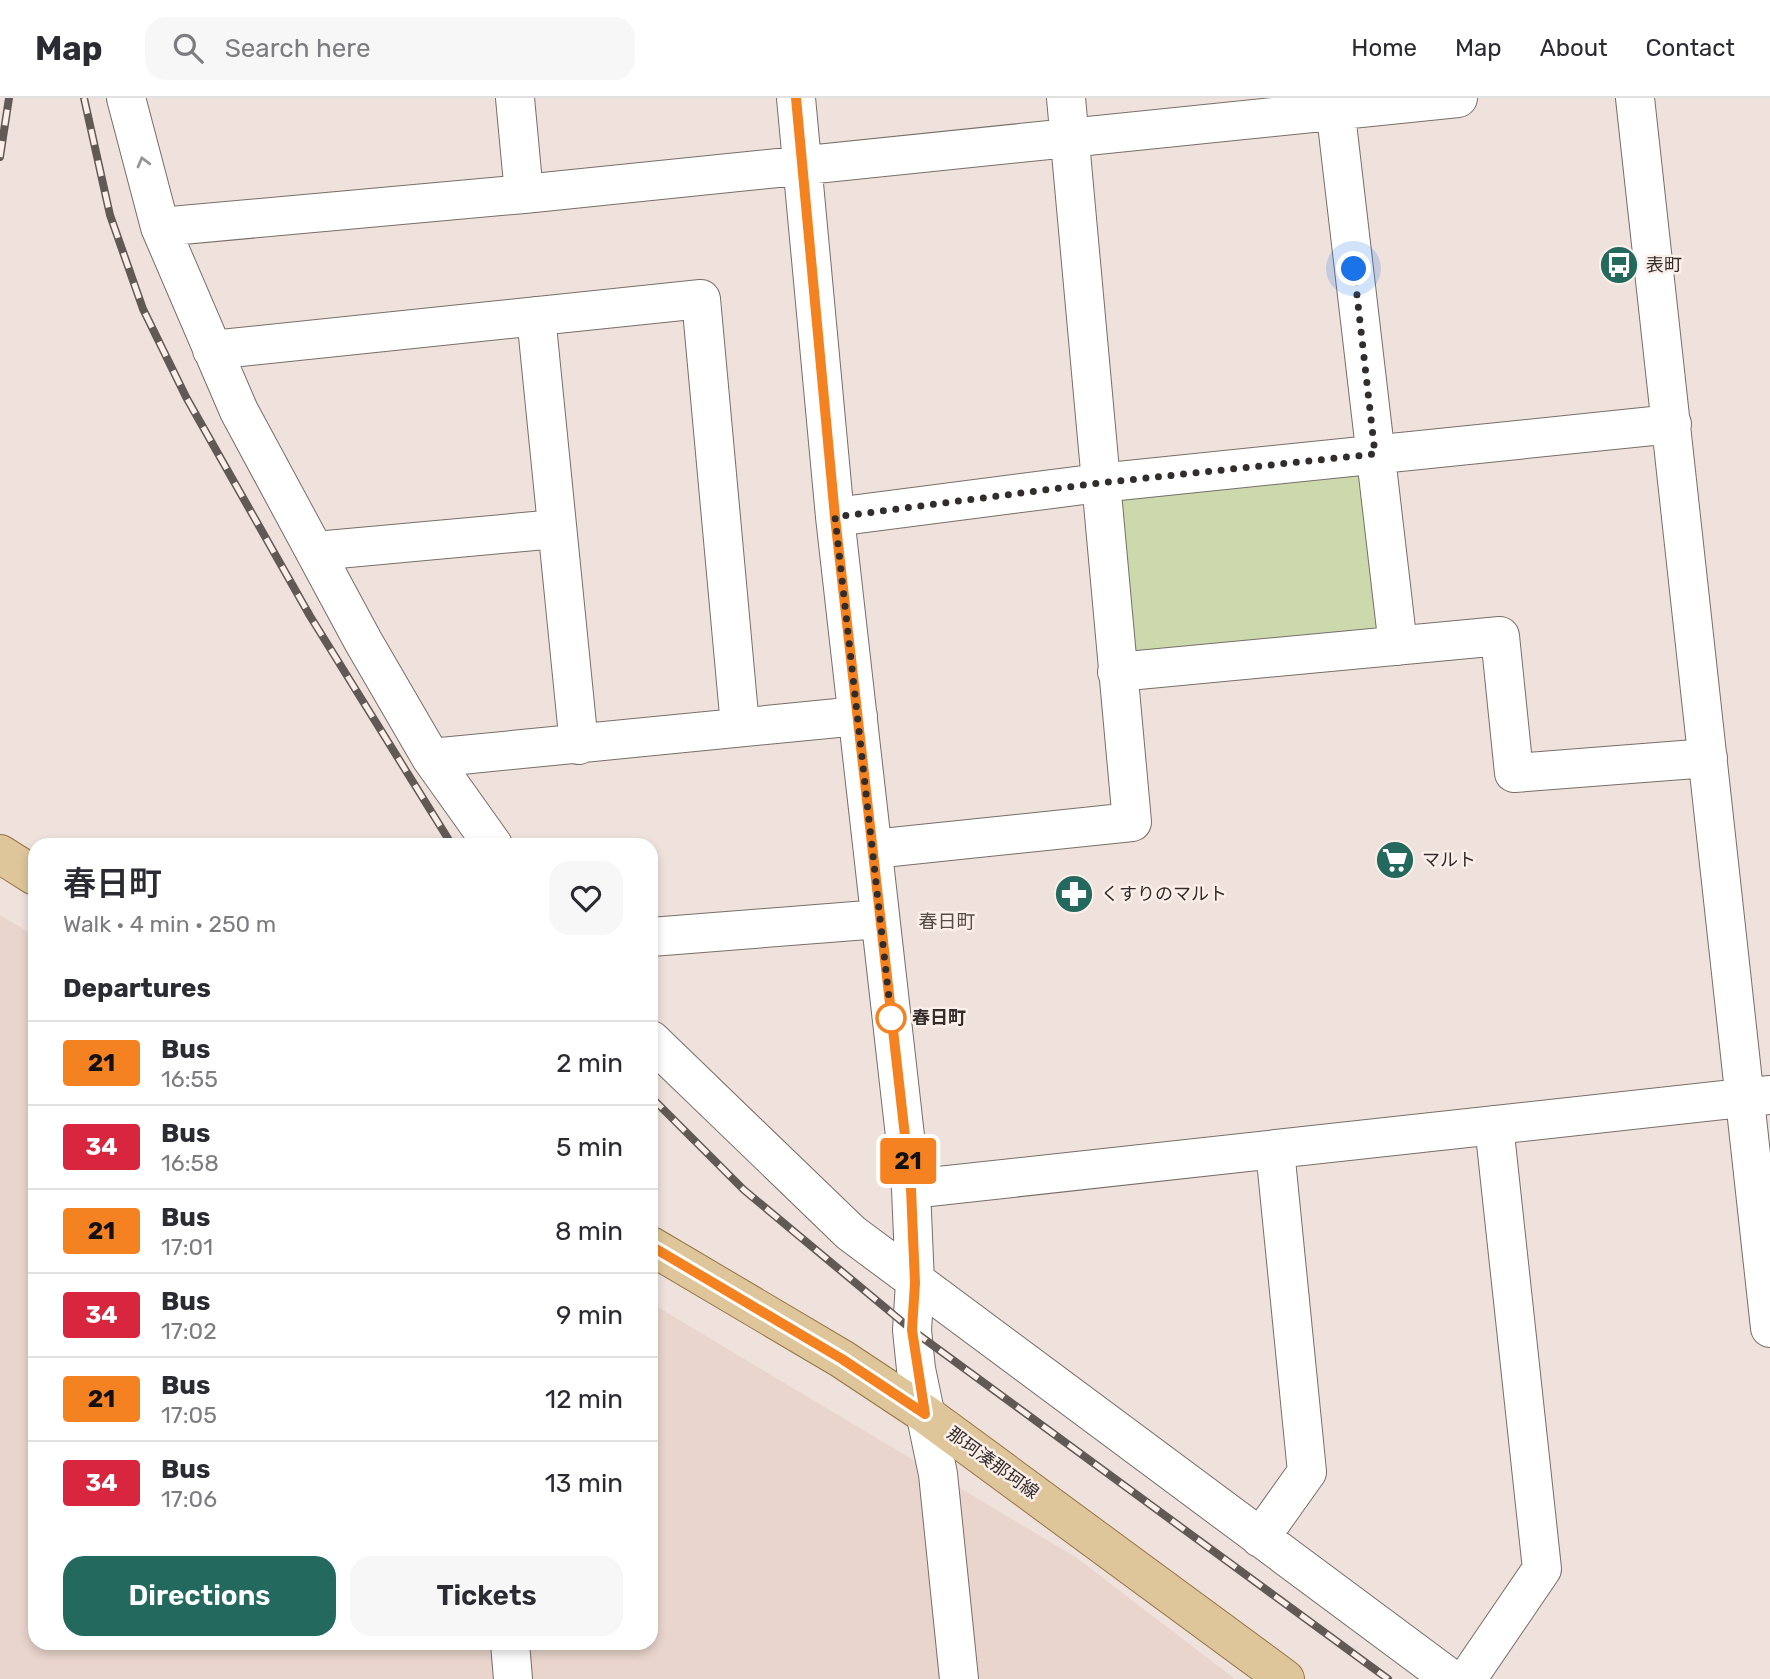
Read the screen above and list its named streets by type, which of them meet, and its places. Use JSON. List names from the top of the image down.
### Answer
{
  "streets": {
    "main road": ["那珂湊那珂線"]
  },
  "districts": ["春日町"],
  "places": {
    "bus stop": ["表町"],
    "supermarket": ["マルト"],
    "pharmacy": ["くすりのマルト"],
    "other": ["春日町"]
  },
  "lines": ["bus line 21"],
  "page": {
    "header": "Map",
    "search": "Search here",
    "nav": [
      "Home",
      "Map",
      "About",
      "Contact"
    ],
    "on_map": "21",
    "heading": [
      ["春日町", "Walk · 4 min · 250 m"],
      "Departures"
    ],
    "list": [
      {
        "mark": "21",
        "name": "Bus",
        "note": "16:55",
        "value": "2 min"
      },
      {
        "mark": "34",
        "name": "Bus",
        "note": "16:58",
        "value": "5 min"
      },
      {
        "mark": "21",
        "name": "Bus",
        "note": "17:01",
        "value": "8 min"
      },
      {
        "mark": "34",
        "name": "Bus",
        "note": "17:02",
        "value": "9 min"
      },
      {
        "mark": "21",
        "name": "Bus",
        "note": "17:05",
        "value": "12 min"
      },
      {
        "mark": "34",
        "name": "Bus",
        "note": "17:06",
        "value": "13 min"
      }
    ],
    "buttons": ["Directions", "Tickets"]
  }
}
